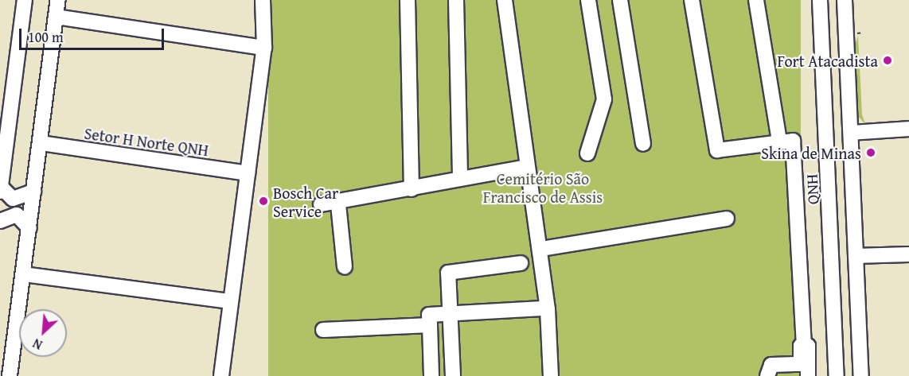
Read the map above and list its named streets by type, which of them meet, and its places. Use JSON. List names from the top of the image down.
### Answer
{
  "streets": {
    "street": ["Setor H Norte QNH", "QNH"]
  },
  "parks": ["Cemitério São Francisco de Assis"],
  "places": ["Fort Atacadista", "Skina de Minas", "Bosch Car Service"],
  "scale_bar": "100 m",
  "north": "bottom left"
}
